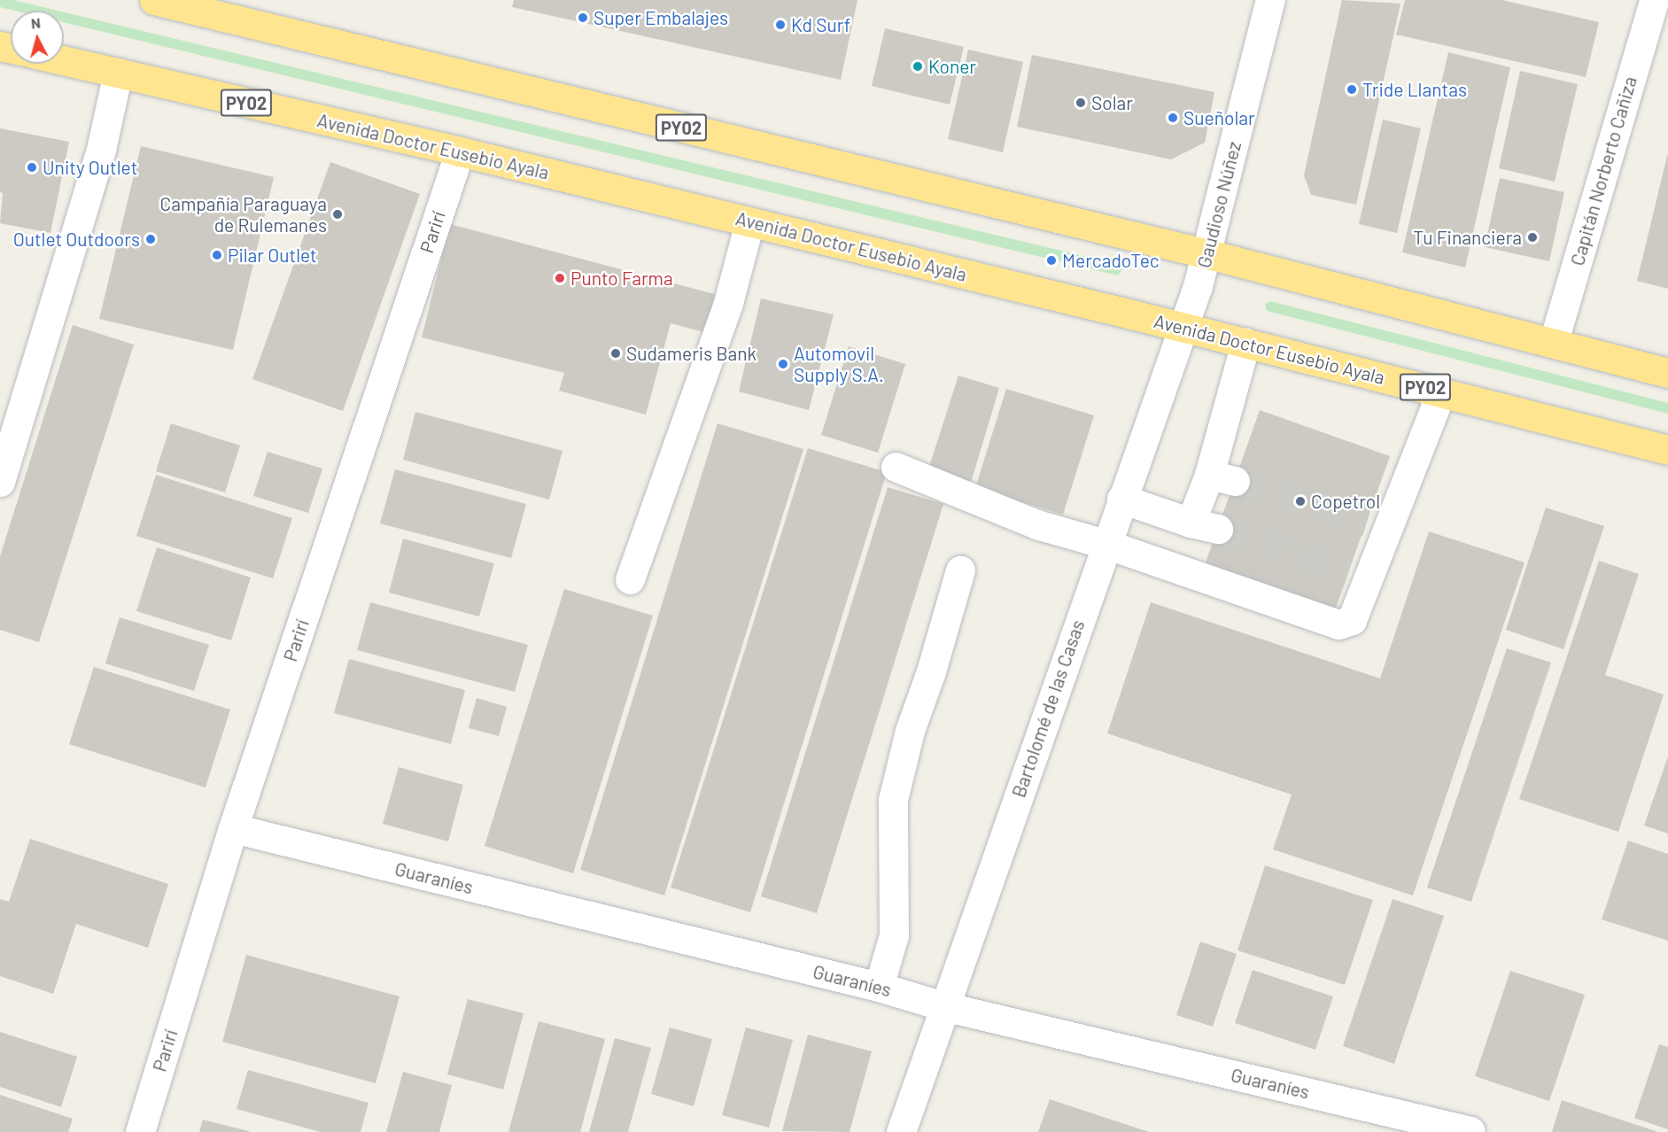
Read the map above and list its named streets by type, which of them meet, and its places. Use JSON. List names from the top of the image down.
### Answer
{
  "streets": {
    "highway": ["PY02", "Avenida Doctor Eusebio Ayala"],
    "street": [
      "Capitán Norberto Cañiza",
      "Gaudioso Núñez",
      "Parirí",
      "Bartolomé de las Casas",
      "Guaraníes"
    ]
  },
  "crossings": [
    ["PY02", "Capitán Norberto Cañiza"],
    ["PY02", "Gaudioso Núñez"],
    ["Avenida Doctor Eusebio Ayala", "Parirí"],
    ["Avenida Doctor Eusebio Ayala", "Bartolomé de las Casas"],
    ["Gaudioso Núñez", "Bartolomé de las Casas"],
    ["Parirí", "Guaraníes"],
    ["Bartolomé de las Casas", "Guaraníes"]
  ],
  "places": [
    "Super Embalajes",
    "Kd Surf",
    "Koner",
    "Tride Llantas",
    "Solar",
    "Sueñolar",
    "Unity Outlet",
    "Campañía Paraguaya de Rulemanes",
    "Tu Financiera",
    "Outlet Outdoors",
    "Pilar Outlet",
    "MercadoTec",
    "Punto Farma",
    "Sudameris Bank",
    "Automovil Supply S.A.",
    "Copetrol"
  ],
  "north": "top"
}
